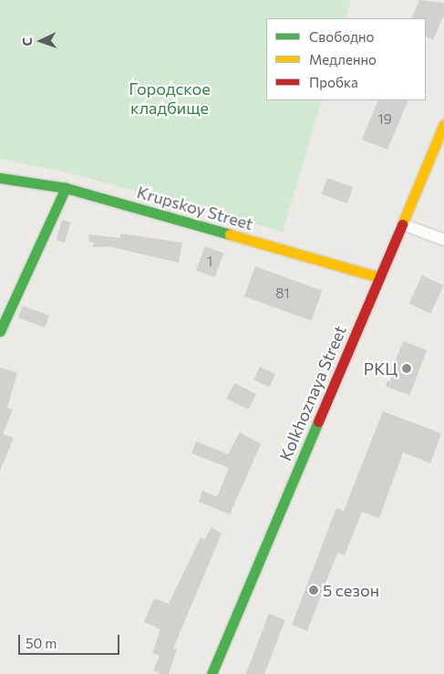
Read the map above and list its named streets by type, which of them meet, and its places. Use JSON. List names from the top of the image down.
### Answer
{
  "streets": {
    "main road": ["Krupskoy Street", "Kolkhoznaya Street"]
  },
  "crossings": [
    ["Krupskoy Street", "Kolkhoznaya Street"]
  ],
  "parks": ["Городское кладбище"],
  "places": ["РКЦ", "5 сезон"],
  "house_numbers": ["19", "1", "81"],
  "legend": ["Свободно", "Медленно", "Пробка"],
  "scale_bar": "50 m",
  "north": "left"
}
